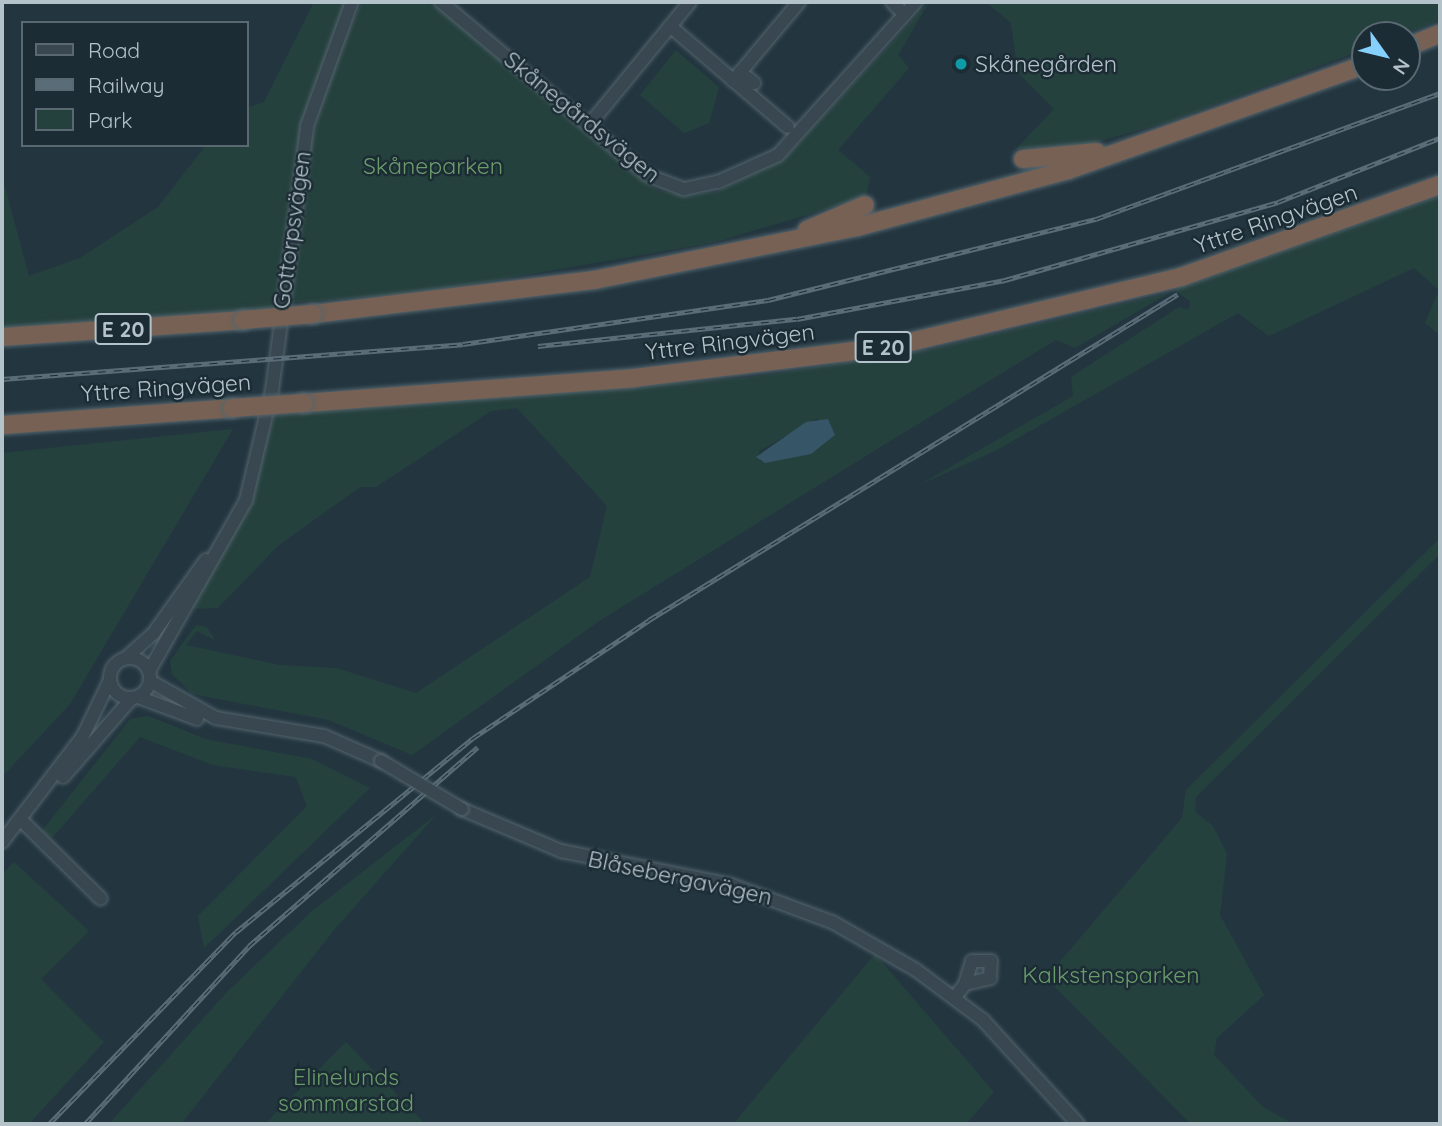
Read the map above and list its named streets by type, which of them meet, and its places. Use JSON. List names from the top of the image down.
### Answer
{
  "streets": {
    "highway": ["Yttre Ringvägen", "E 20"],
    "street": ["Skånegårdsvägen", "Gottorpsvägen", "Blåsebergavägen"]
  },
  "crossings": [
    ["Gottorpsvägen", "Blåsebergavägen"]
  ],
  "parks": ["Skåneparken", "Kalkstensparken", "Elinelunds sommarstad"],
  "places": ["Skånegården"],
  "legend": ["Road", "Railway", "Park"],
  "north": "bottom right"
}
